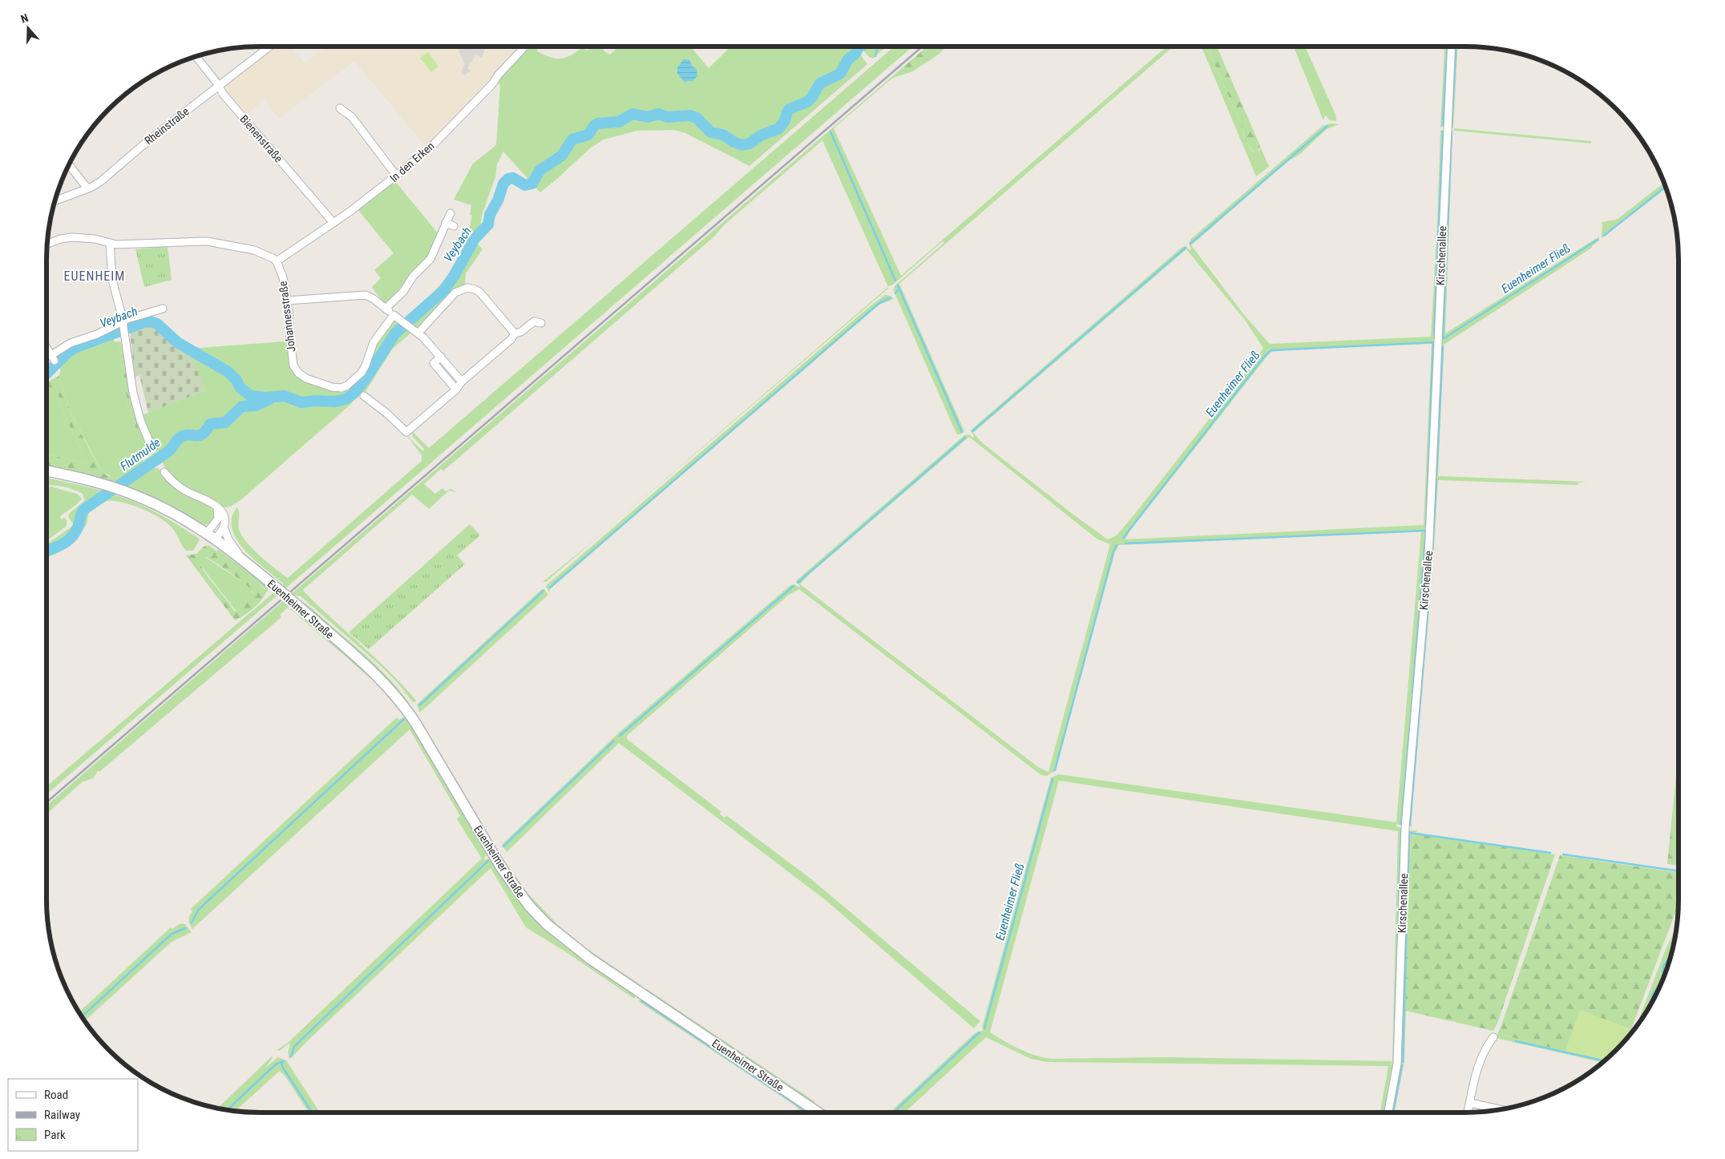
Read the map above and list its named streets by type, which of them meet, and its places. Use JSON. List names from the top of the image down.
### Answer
{
  "streets": {
    "main road": ["Euenheimer Straße"],
    "street": [
      "Rheinstraße",
      "Bienenstraße",
      "In den Erken",
      "Kirschenallee",
      "Johannesstraße"
    ]
  },
  "crossings": [
    ["Rheinstraße", "Bienenstraße"],
    ["Bienenstraße", "In den Erken"],
    ["In den Erken", "Johannesstraße"]
  ],
  "districts": ["EUENHEIM"],
  "water": ["Veybach", "Euenheimer Fließ", "Flutmulde"],
  "legend": ["Road", "Railway", "Park"],
  "north": "top"
}
